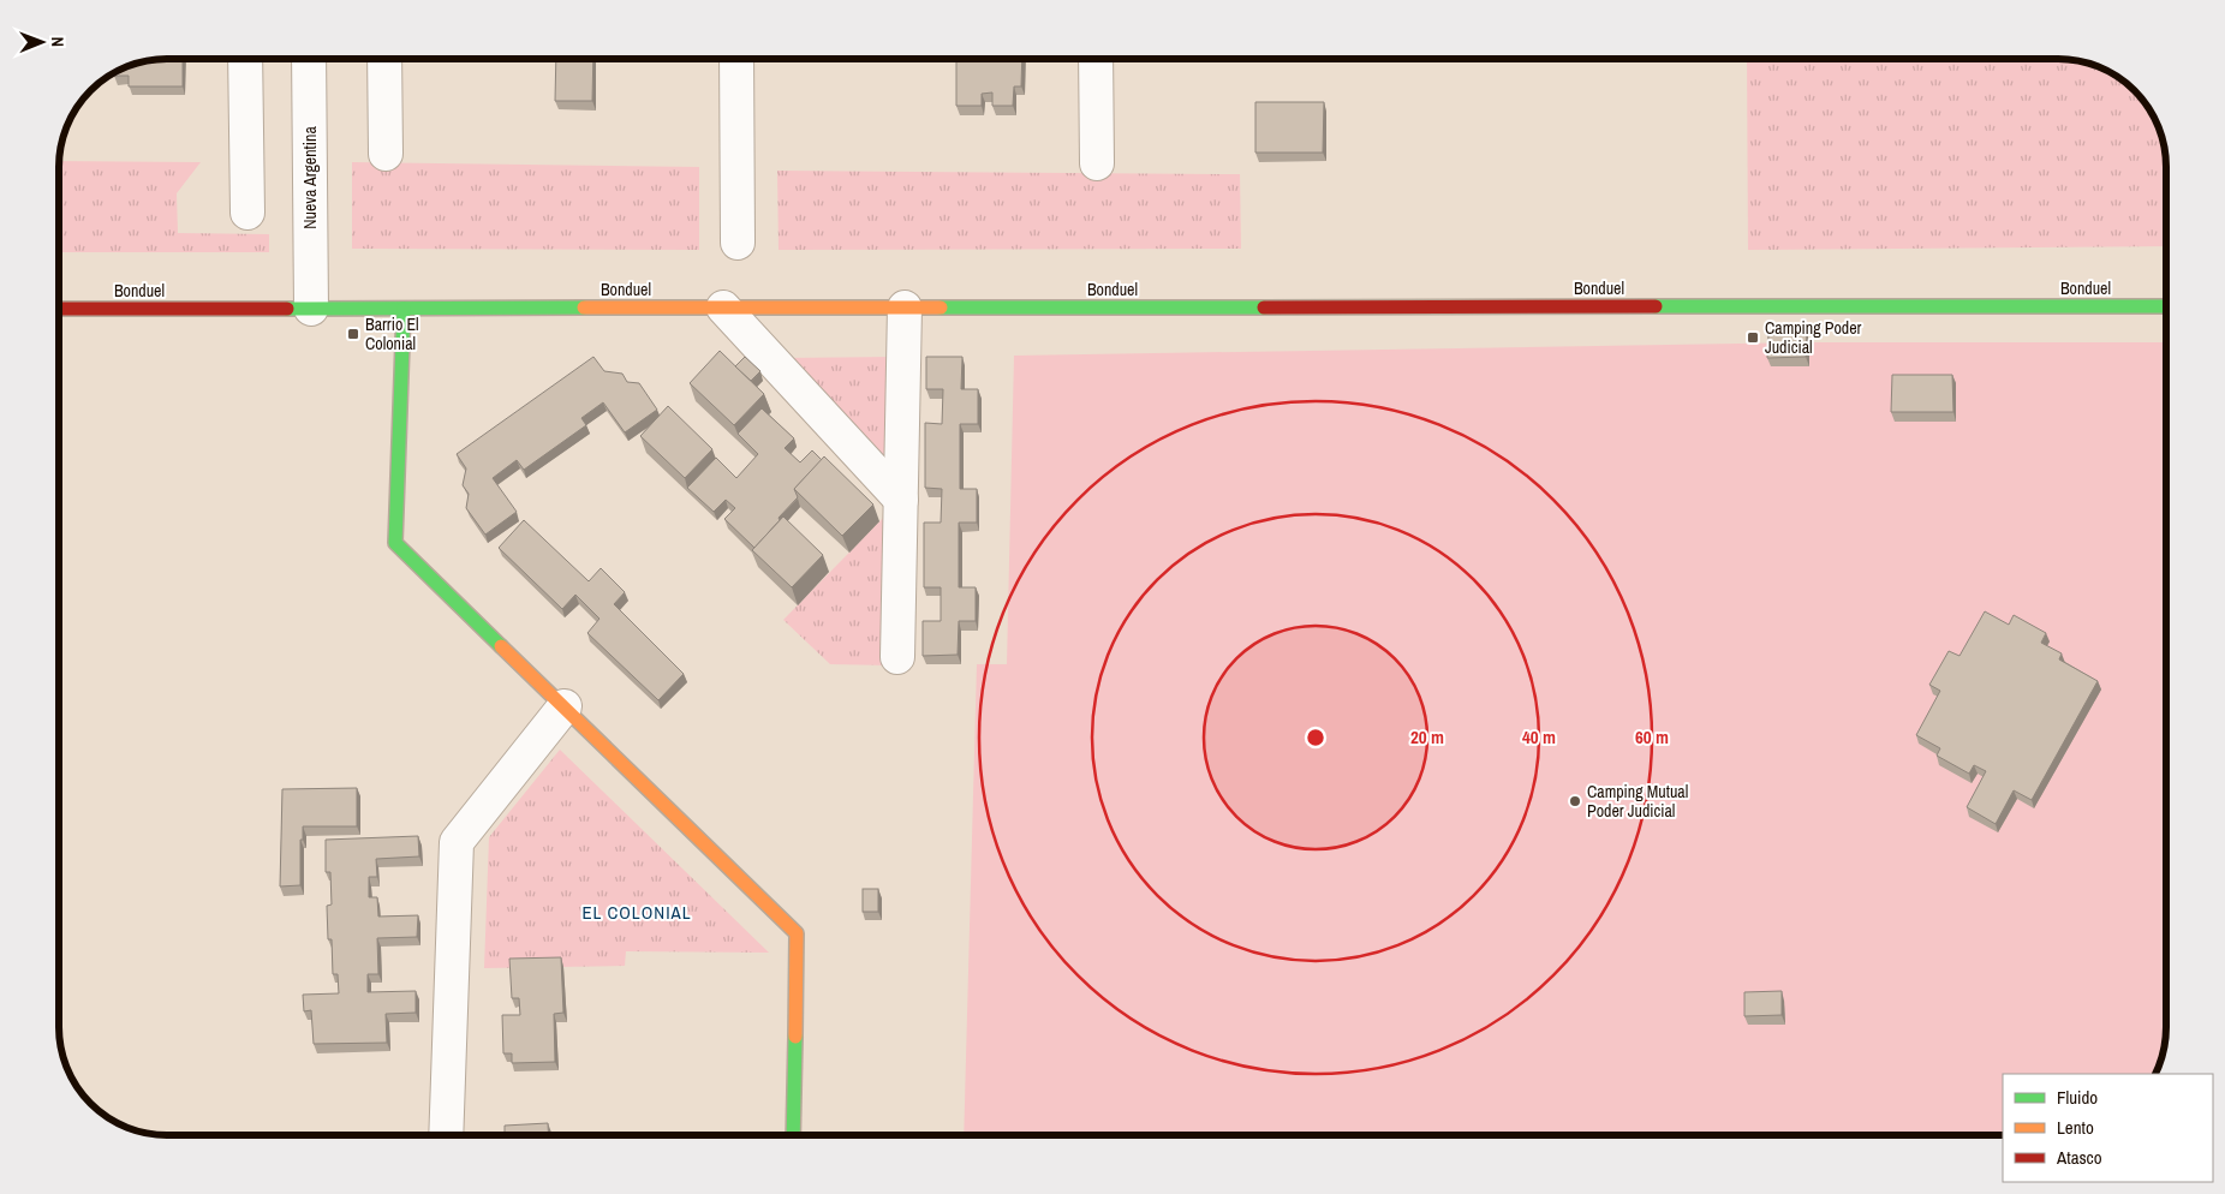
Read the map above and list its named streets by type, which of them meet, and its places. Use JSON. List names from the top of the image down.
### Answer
{
  "streets": {
    "main road": ["Bonduel"],
    "street": ["Nueva Argentina"]
  },
  "crossings": [
    ["Nueva Argentina", "Bonduel"]
  ],
  "districts": ["EL COLONIAL"],
  "places": {
    "transit": ["Barrio El Colonial", "Camping Poder Judicial"],
    "other": ["Camping Mutual Poder Judicial"]
  },
  "legend": ["Fluido", "Lento", "Atasco"],
  "north": "right",
  "rings": ["20 m", "40 m", "60 m"]
}
